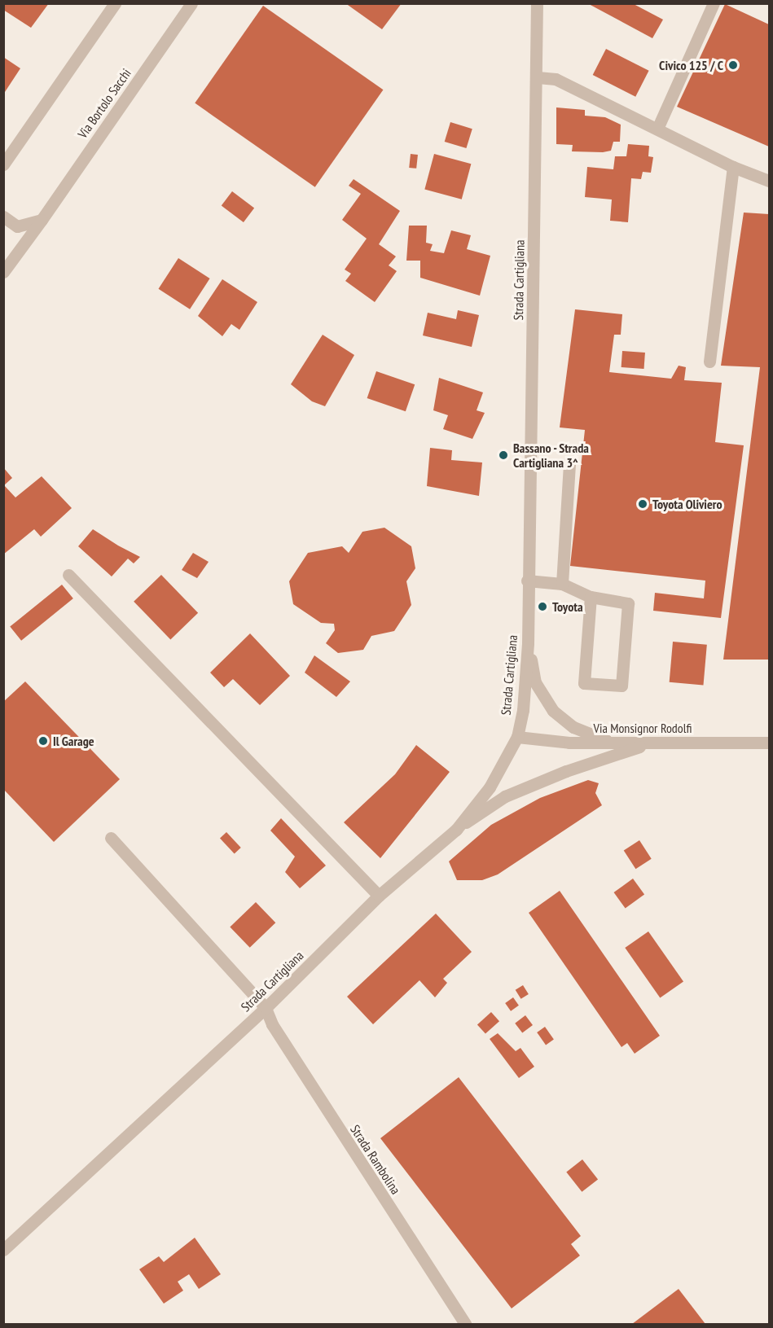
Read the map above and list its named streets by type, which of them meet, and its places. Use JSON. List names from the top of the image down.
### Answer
{
  "streets": {
    "street": [
      "Via Bortolo Sacchi",
      "Strada Cartigliana",
      "Via Monsignor Rodolfi",
      "Strada Rambolina"
    ]
  },
  "crossings": [
    ["Strada Cartigliana", "Via Monsignor Rodolfi"],
    ["Strada Cartigliana", "Strada Rambolina"]
  ],
  "places": [
    "Civico 125 / C",
    "Bassano - Strada Cartigliana 3^",
    "Toyota Oliviero",
    "Toyota",
    "Il Garage"
  ]
}
